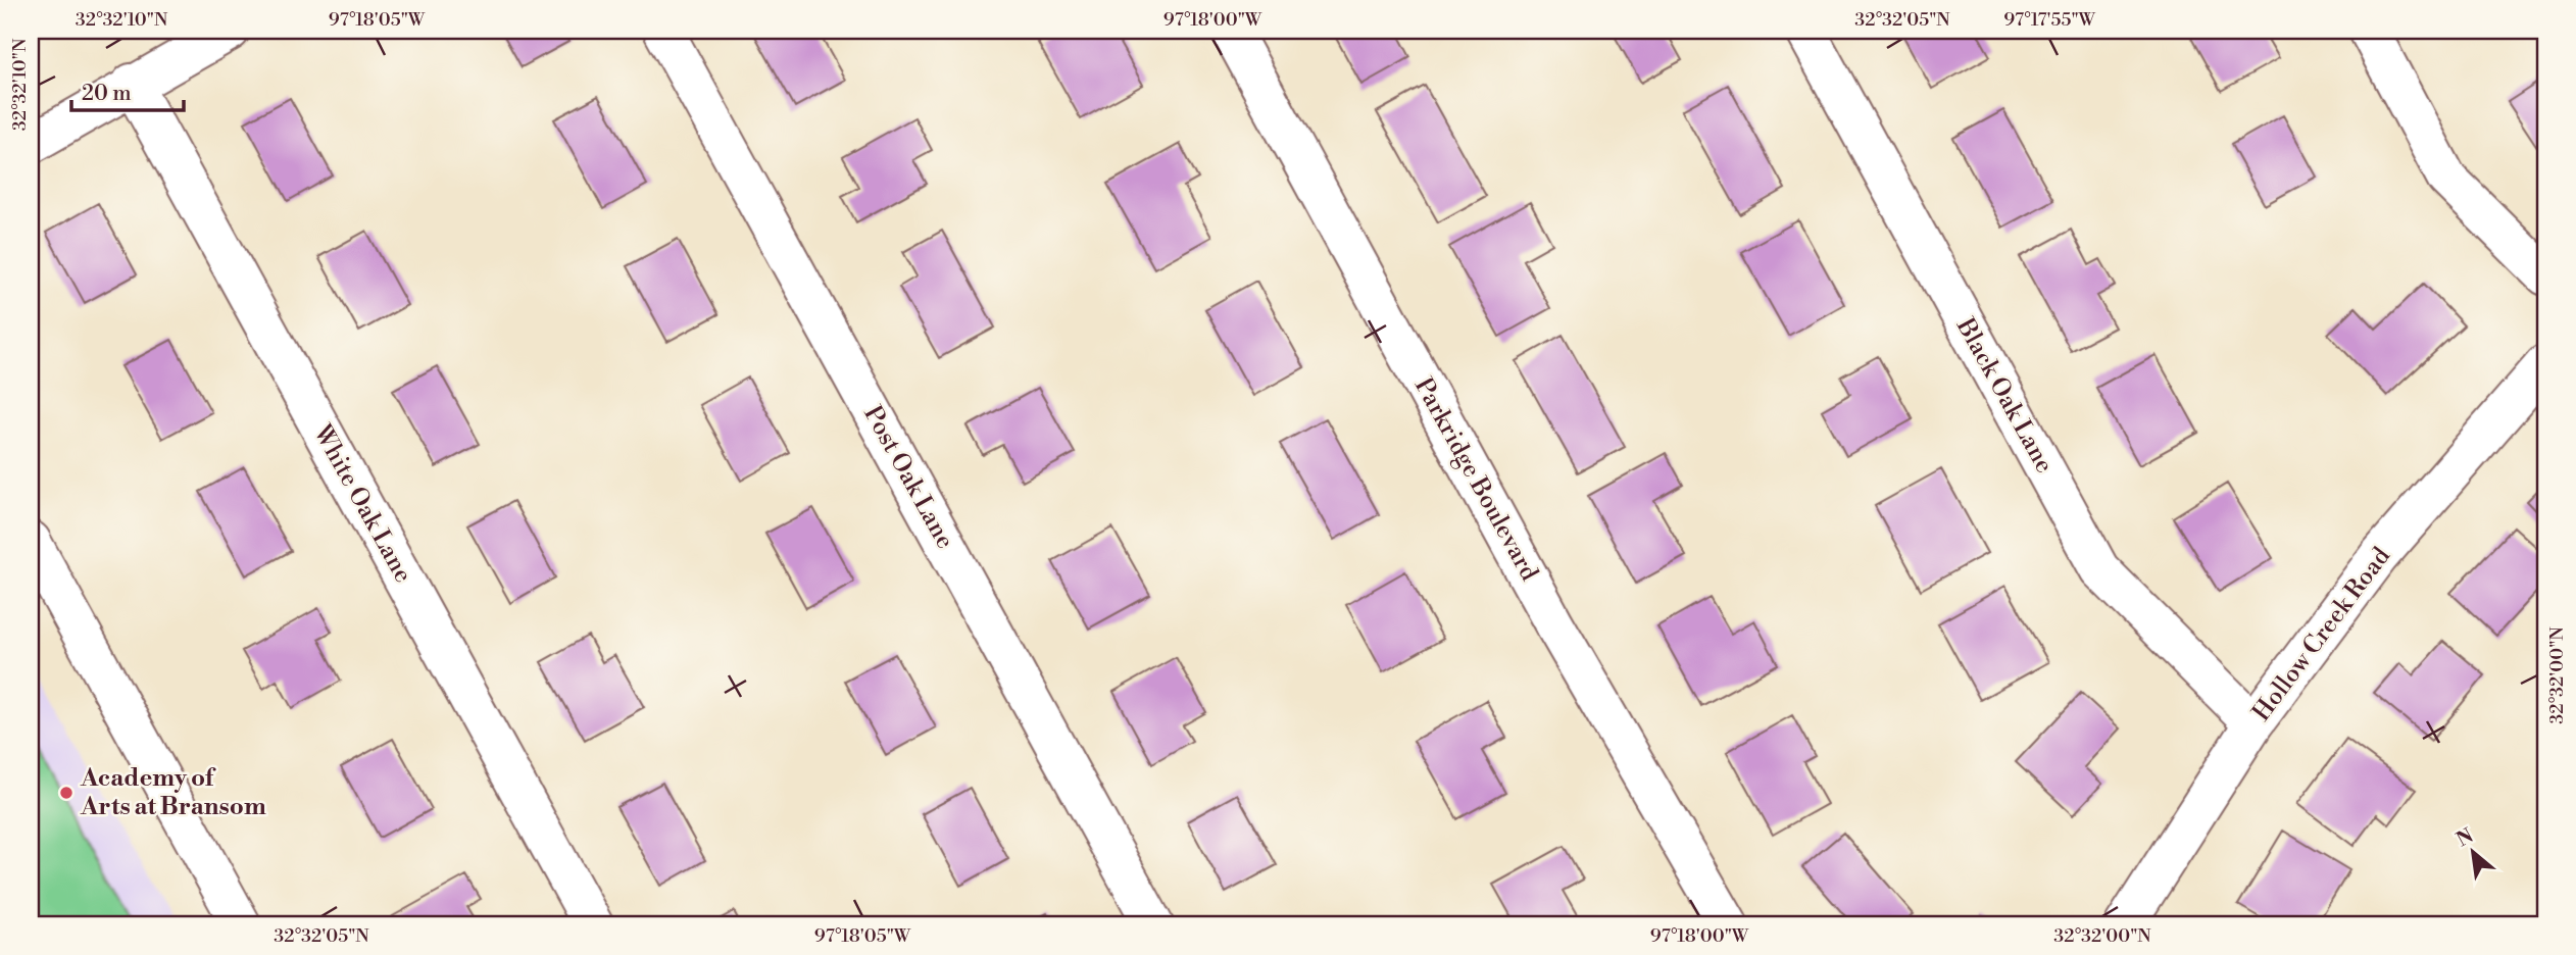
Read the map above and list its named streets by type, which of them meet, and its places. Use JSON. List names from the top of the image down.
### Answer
{
  "streets": {
    "street": [
      "Black Oak Lane",
      "Post Oak Lane",
      "Parkridge Boulevard",
      "White Oak Lane",
      "Hollow Creek Road"
    ]
  },
  "crossings": [
    ["Black Oak Lane", "Hollow Creek Road"]
  ],
  "places": ["Academy of Arts at Bransom"],
  "scale_bar": "20 m",
  "north": "top left",
  "coordinates": [
    "32°32'10\"N",
    "97°18'05\"W",
    "97°18'00\"W",
    "32°32'05\"N",
    "97°17'55\"W",
    "32°32'00\"N"
  ]
}
